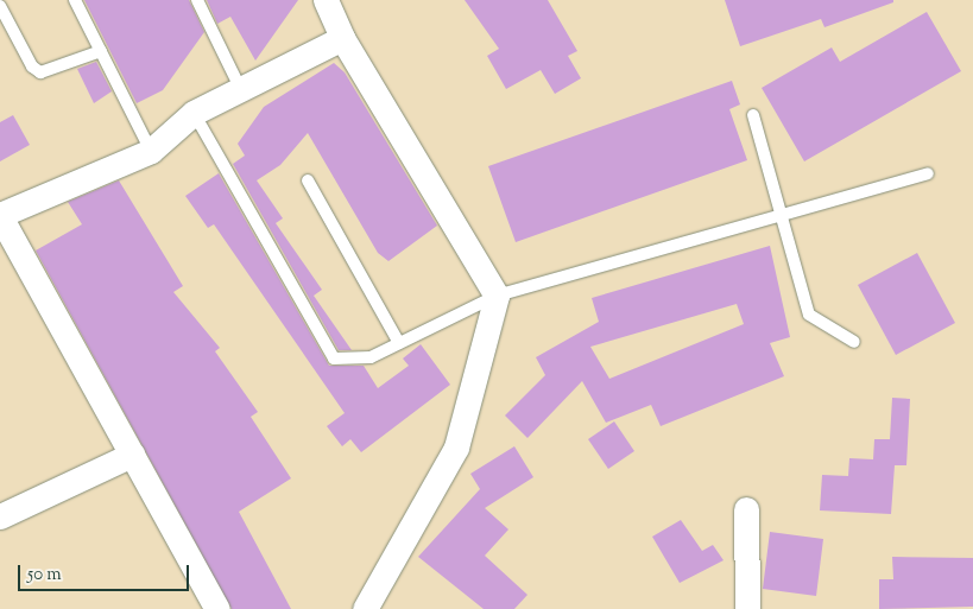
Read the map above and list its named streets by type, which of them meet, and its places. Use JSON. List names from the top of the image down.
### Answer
{
  "scale_bar": "50 m"
}
